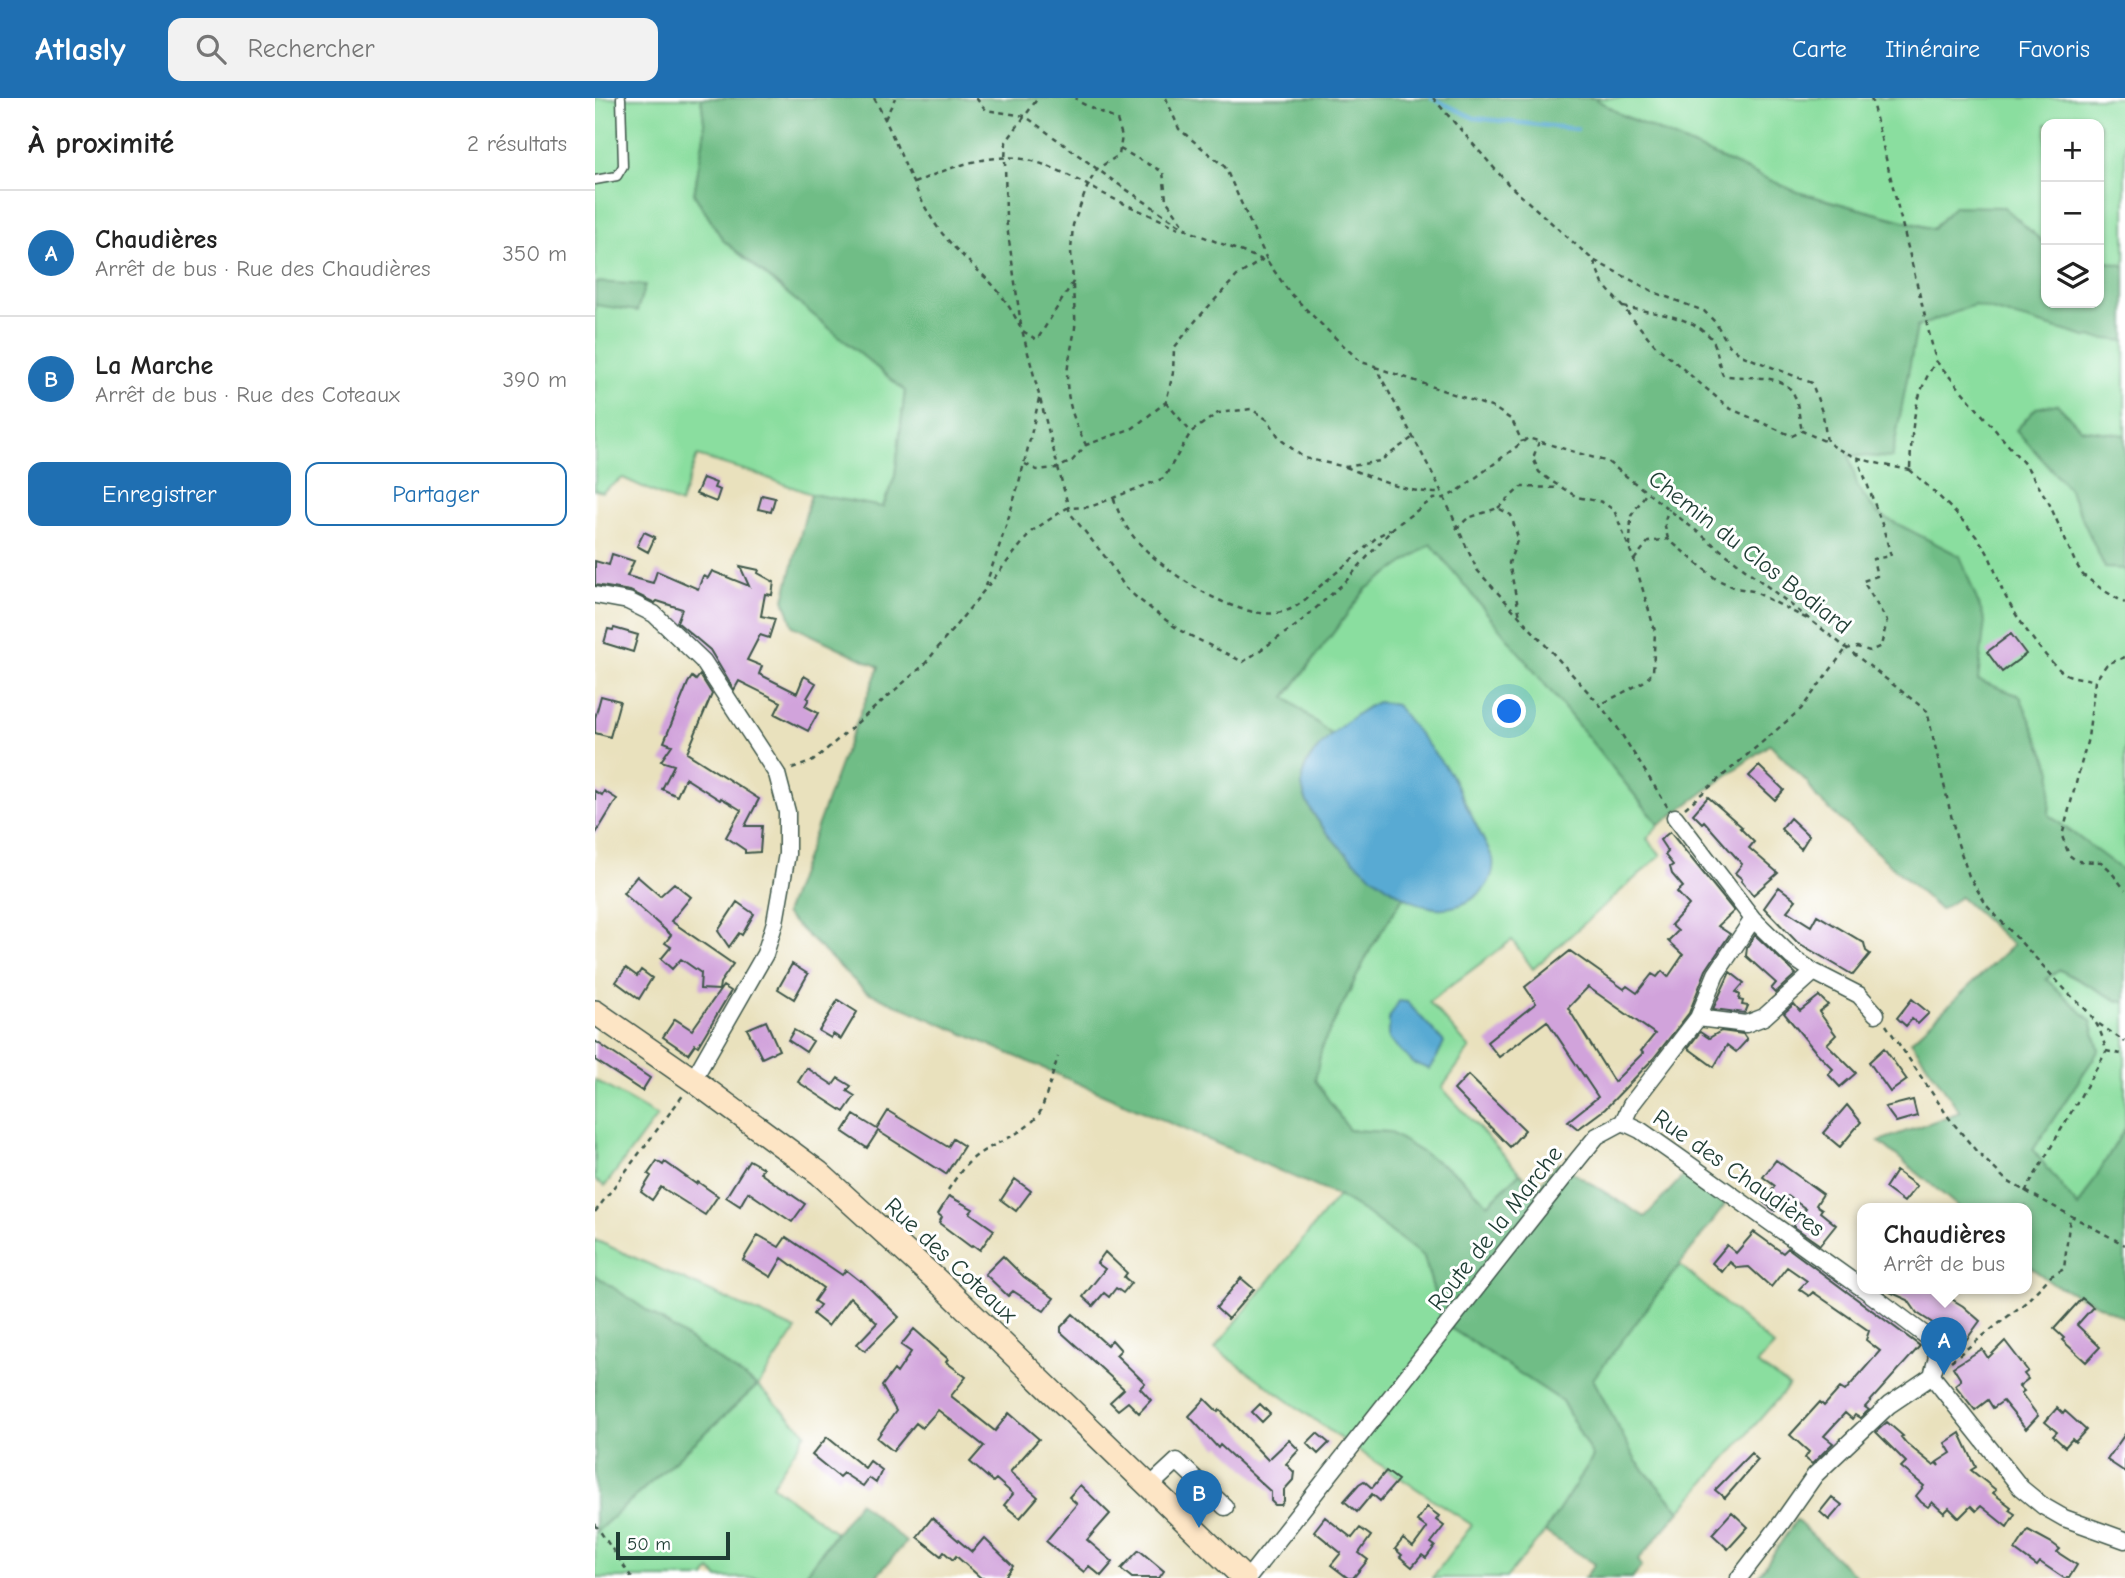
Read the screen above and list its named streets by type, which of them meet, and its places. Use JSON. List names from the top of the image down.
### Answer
{
  "streets": {
    "street": ["Rue des Chaudières", "Route de la Marche", "Rue des Coteaux"],
    "path": ["Chemin du Clos Bodiard"]
  },
  "crossings": [
    ["Rue des Chaudières", "Route de la Marche"],
    ["Route de la Marche", "Rue des Coteaux"]
  ],
  "scale_bar": "50 m",
  "page": {
    "header": "Atlasly",
    "search": "Rechercher",
    "nav": ["Carte", "Itinéraire", "Favoris"],
    "heading": ["À proximité", "2 résultats"],
    "map_buttons": ["+", "−"],
    "list": [
      {
        "mark": "A",
        "name": "Chaudières",
        "note": "Arrêt de bus · Rue des Chaudières",
        "value": "350 m"
      },
      {
        "mark": "B",
        "name": "La Marche",
        "note": "Arrêt de bus · Rue des Coteaux",
        "value": "390 m"
      }
    ],
    "buttons": ["Enregistrer", "Partager"],
    "popup": ["Chaudières", "Arrêt de bus"],
    "pins": ["A", "B"],
    "scale": "50 m"
  }
}
